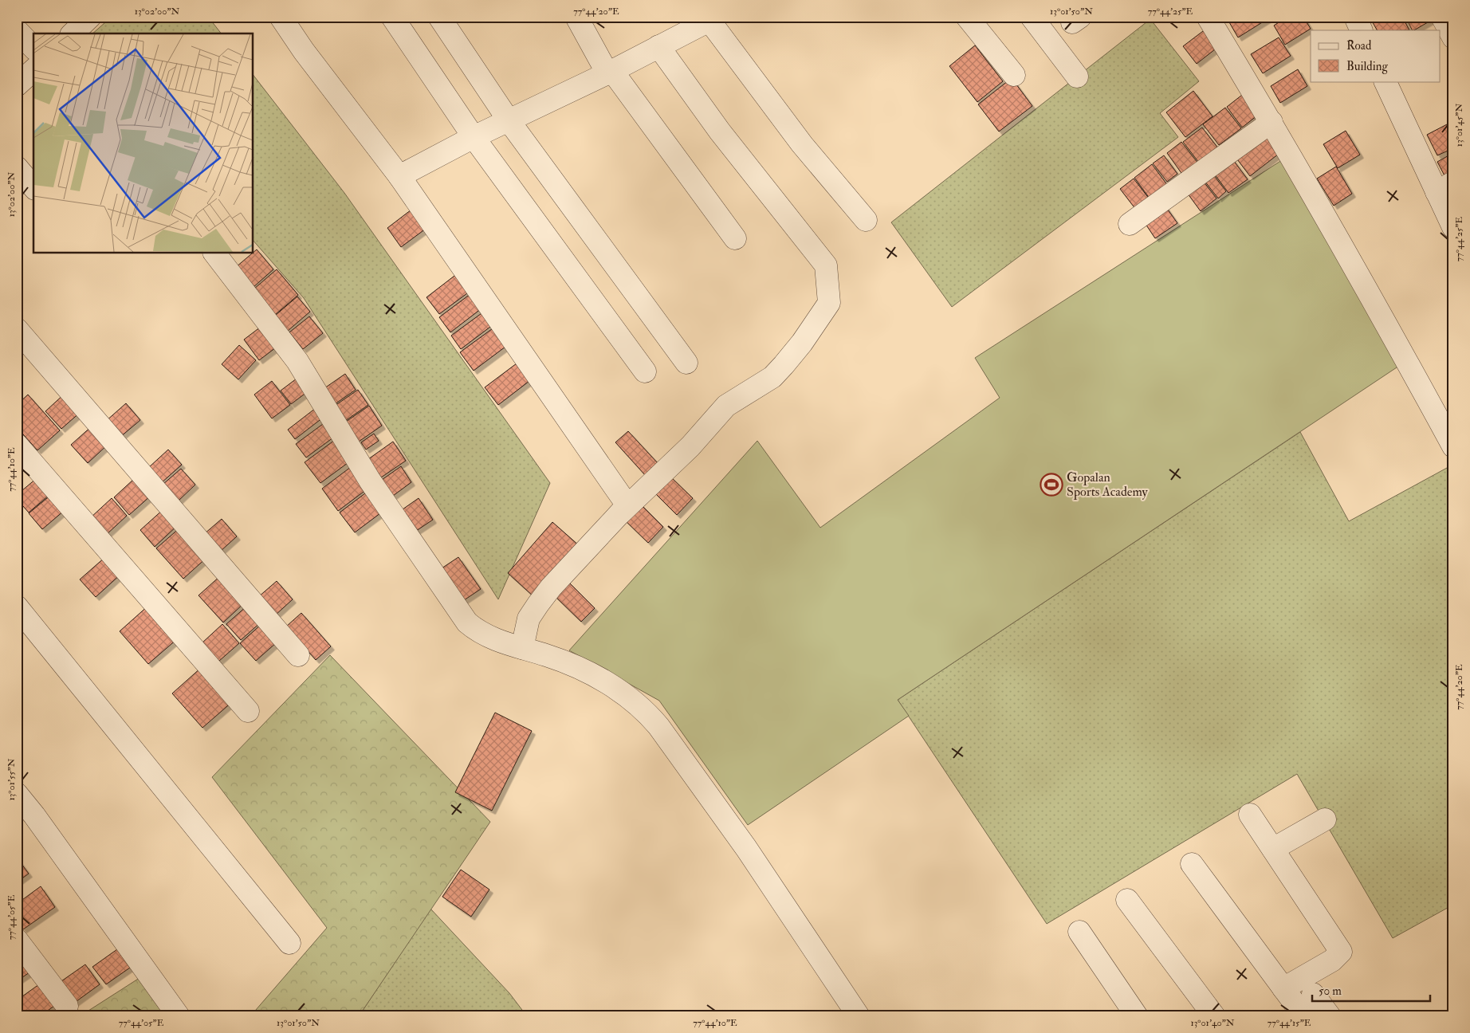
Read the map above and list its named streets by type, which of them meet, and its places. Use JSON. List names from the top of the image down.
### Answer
{
  "places": {
    "sports": ["Gopalan Sports Academy"]
  },
  "legend": ["Road", "Building"],
  "scale_bar": "50 m",
  "coordinates": [
    "13°02'00\"N",
    "77°44'20\"E",
    "13°01'50\"N",
    "77°44'25\"E",
    "13°01'45\"N",
    "77°44'10\"E",
    "13°01'55\"N",
    "77°44'05\"E",
    "13°01'40\"N",
    "77°44'15\"E"
  ]
}
